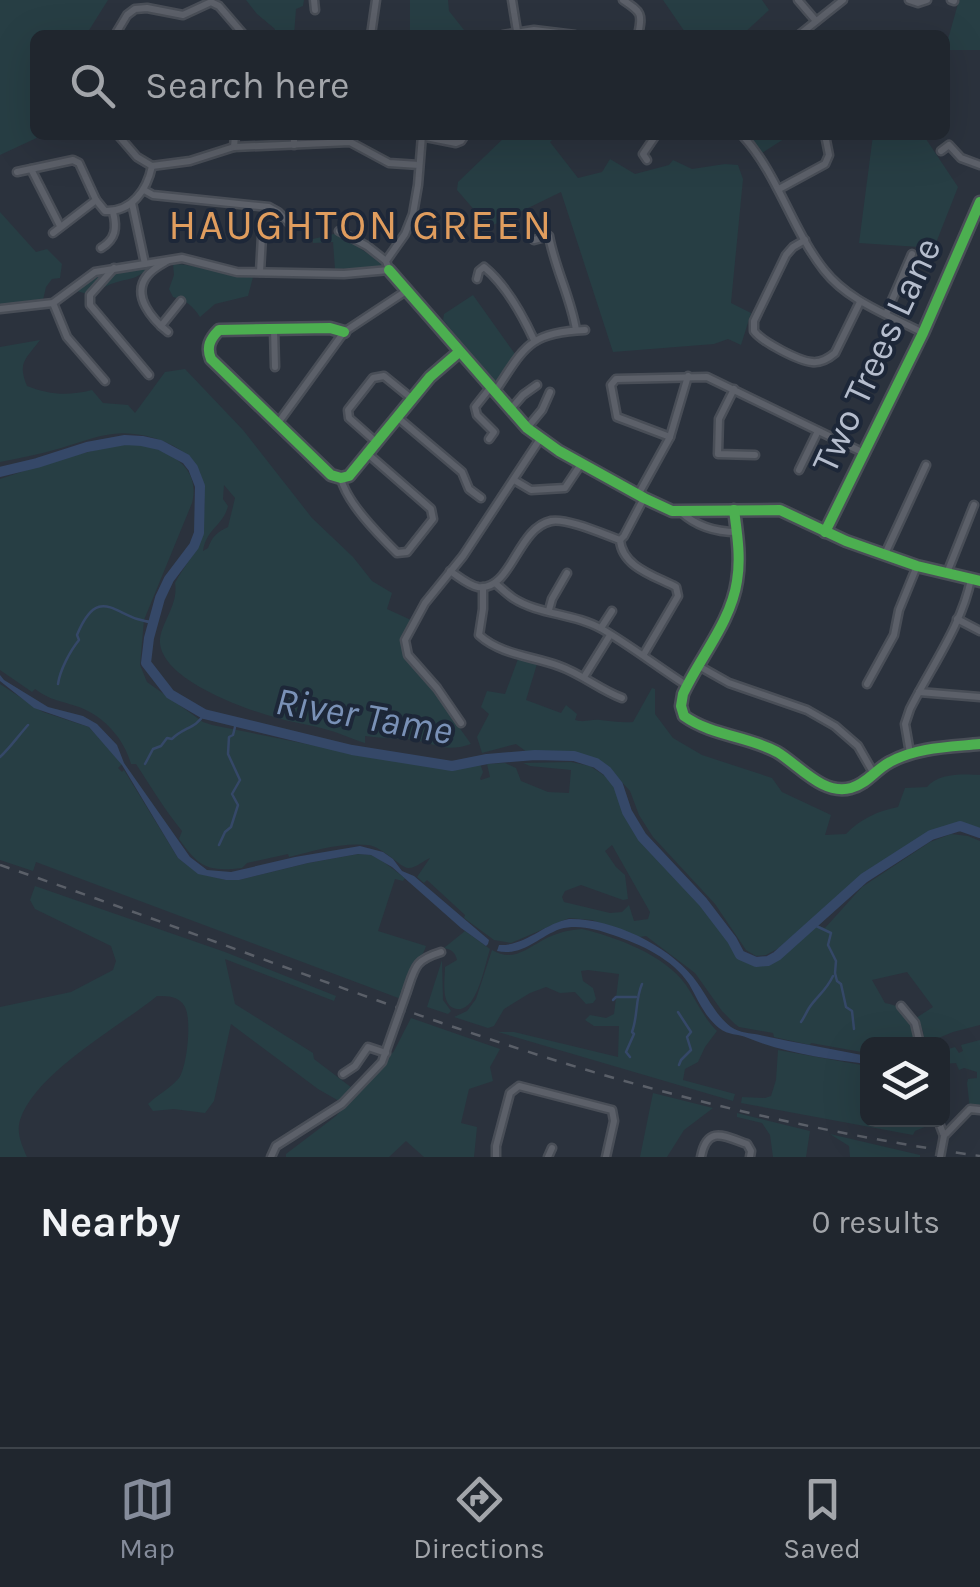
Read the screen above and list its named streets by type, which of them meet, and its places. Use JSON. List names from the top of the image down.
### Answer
{
  "streets": {
    "street": ["Two Trees Lane"]
  },
  "districts": ["HAUGHTON GREEN"],
  "water": ["River Tame"],
  "page": {
    "search": "Search here",
    "heading": ["Nearby", "0 results"],
    "nav": ["Map", "Directions", "Saved"]
  }
}
